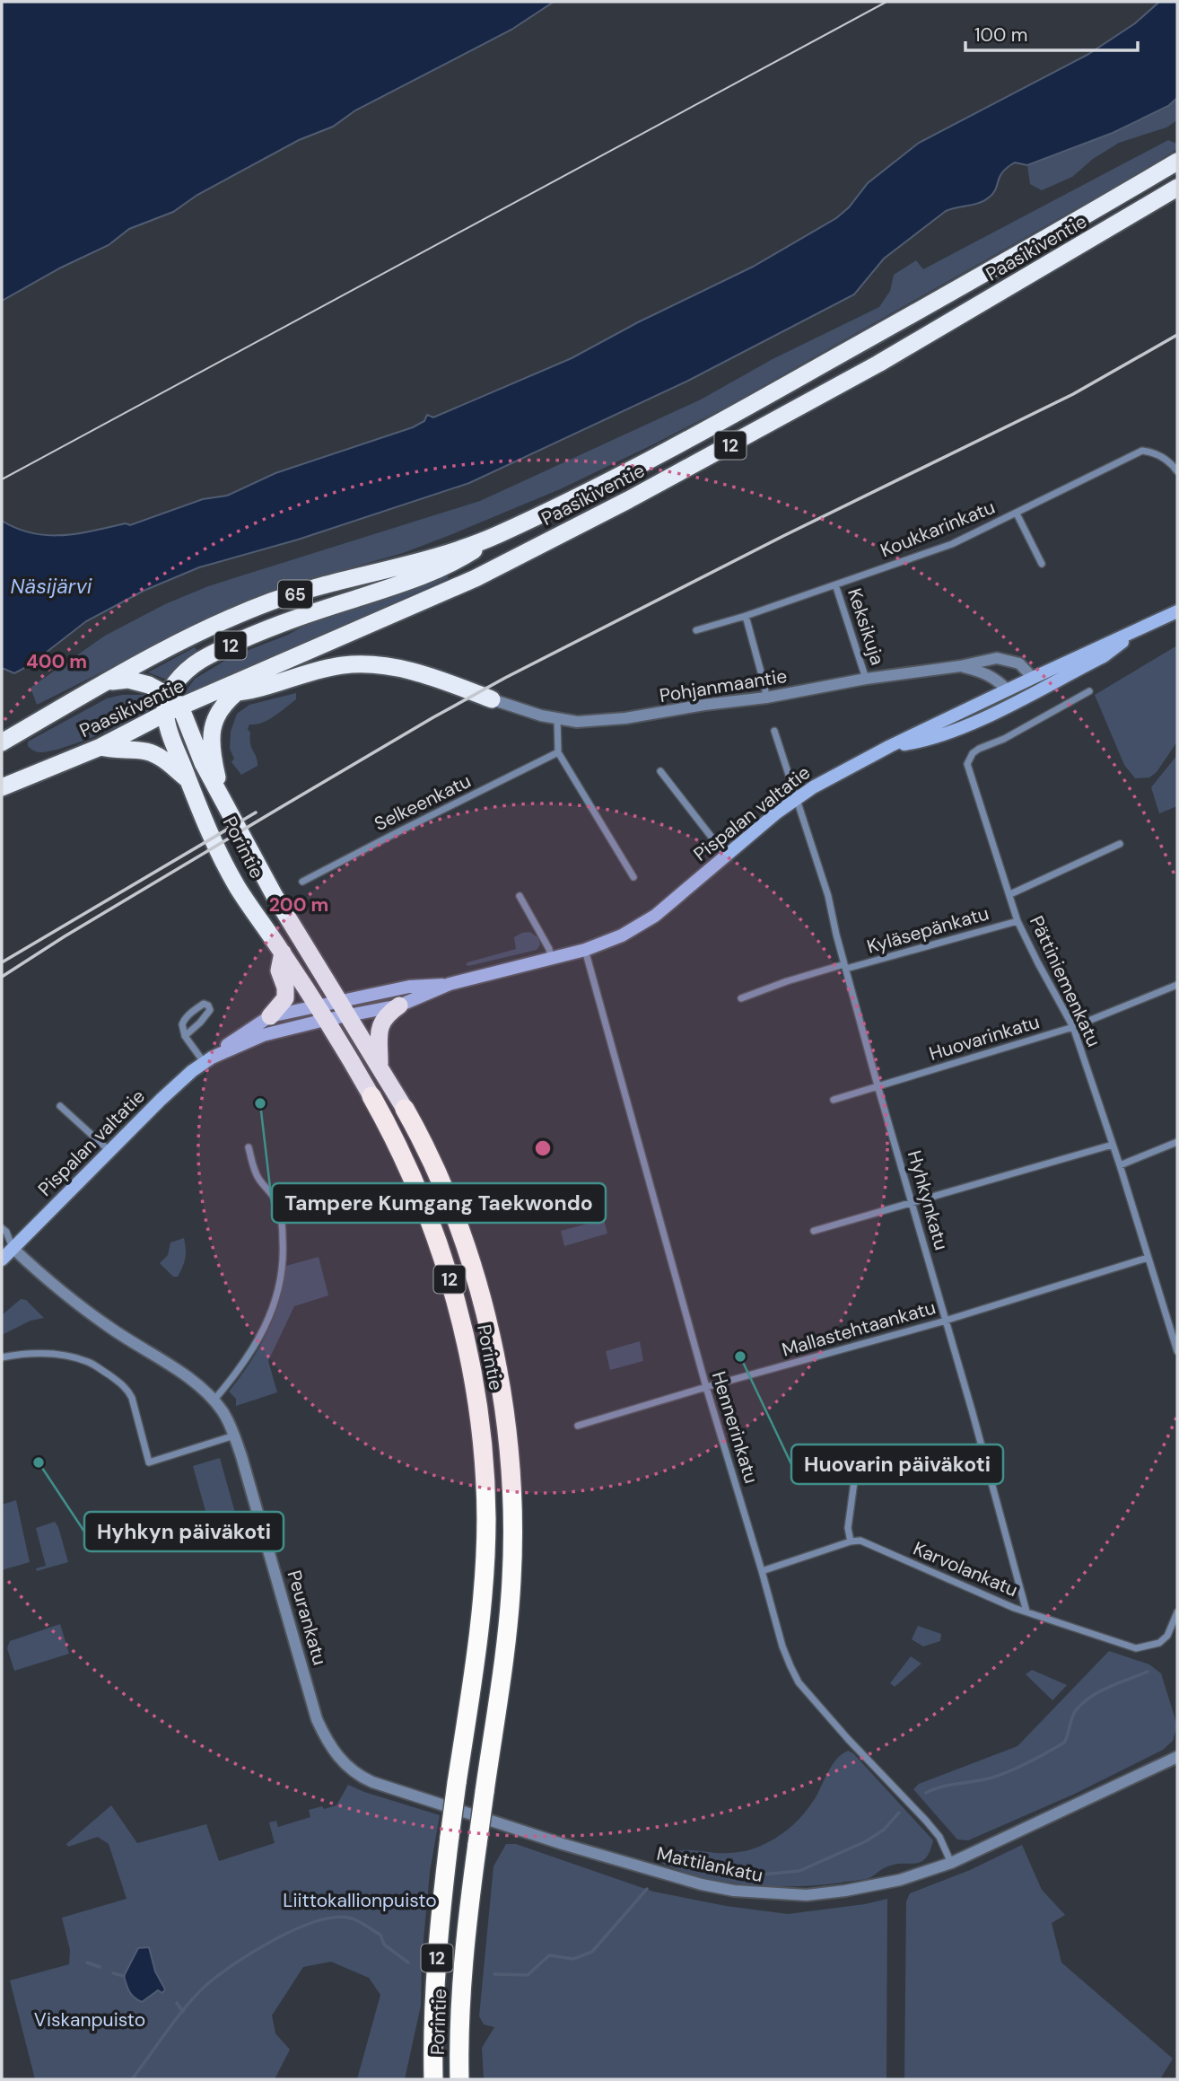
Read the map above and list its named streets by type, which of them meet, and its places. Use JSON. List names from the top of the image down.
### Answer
{
  "streets": {
    "highway": [
      "Paasikiventie",
      "12",
      "65",
      "Porintie"
    ],
    "main road": ["Pispalan valtatie"],
    "street": [
      "Koukkarinkatu",
      "Keksikuja",
      "Pohjanmaantie",
      "Selkeenkatu",
      "Kyläsepänkatu",
      "Pättiniemenkatu",
      "Huovarinkatu",
      "Hyhkynkatu",
      "Mallastehtaankatu",
      "Hennerinkatu",
      "Karvolankatu",
      "Peurankatu",
      "Mattilankatu"
    ]
  },
  "crossings": [
    ["Paasikiventie", "12"],
    ["Paasikiventie", "Porintie"],
    ["12", "Porintie"],
    ["Koukkarinkatu", "Keksikuja"],
    ["Keksikuja", "Pohjanmaantie"],
    ["Pohjanmaantie", "Pispalan valtatie"],
    ["Pispalan valtatie", "Porintie"],
    ["Pispalan valtatie", "Hyhkynkatu"],
    ["Pispalan valtatie", "Hennerinkatu"],
    ["Pispalan valtatie", "Peurankatu"],
    ["Kyläsepänkatu", "Pättiniemenkatu"],
    ["Kyläsepänkatu", "Hyhkynkatu"],
    ["Pättiniemenkatu", "Huovarinkatu"],
    ["Pättiniemenkatu", "Mallastehtaankatu"],
    ["Huovarinkatu", "Hyhkynkatu"],
    ["Hyhkynkatu", "Mallastehtaankatu"],
    ["Hyhkynkatu", "Karvolankatu"],
    ["Mallastehtaankatu", "Hennerinkatu"],
    ["Hennerinkatu", "Mattilankatu"],
    ["Peurankatu", "Mattilankatu"]
  ],
  "water": ["Näsijärvi"],
  "parks": ["Liittokallionpuisto", "Viskanpuisto"],
  "places": ["Tampere Kumgang Taekwondo", "Huovarin päiväkoti", "Hyhkyn päiväkoti"],
  "scale_bar": "100 m",
  "rings": ["400 m", "200 m"]
}
